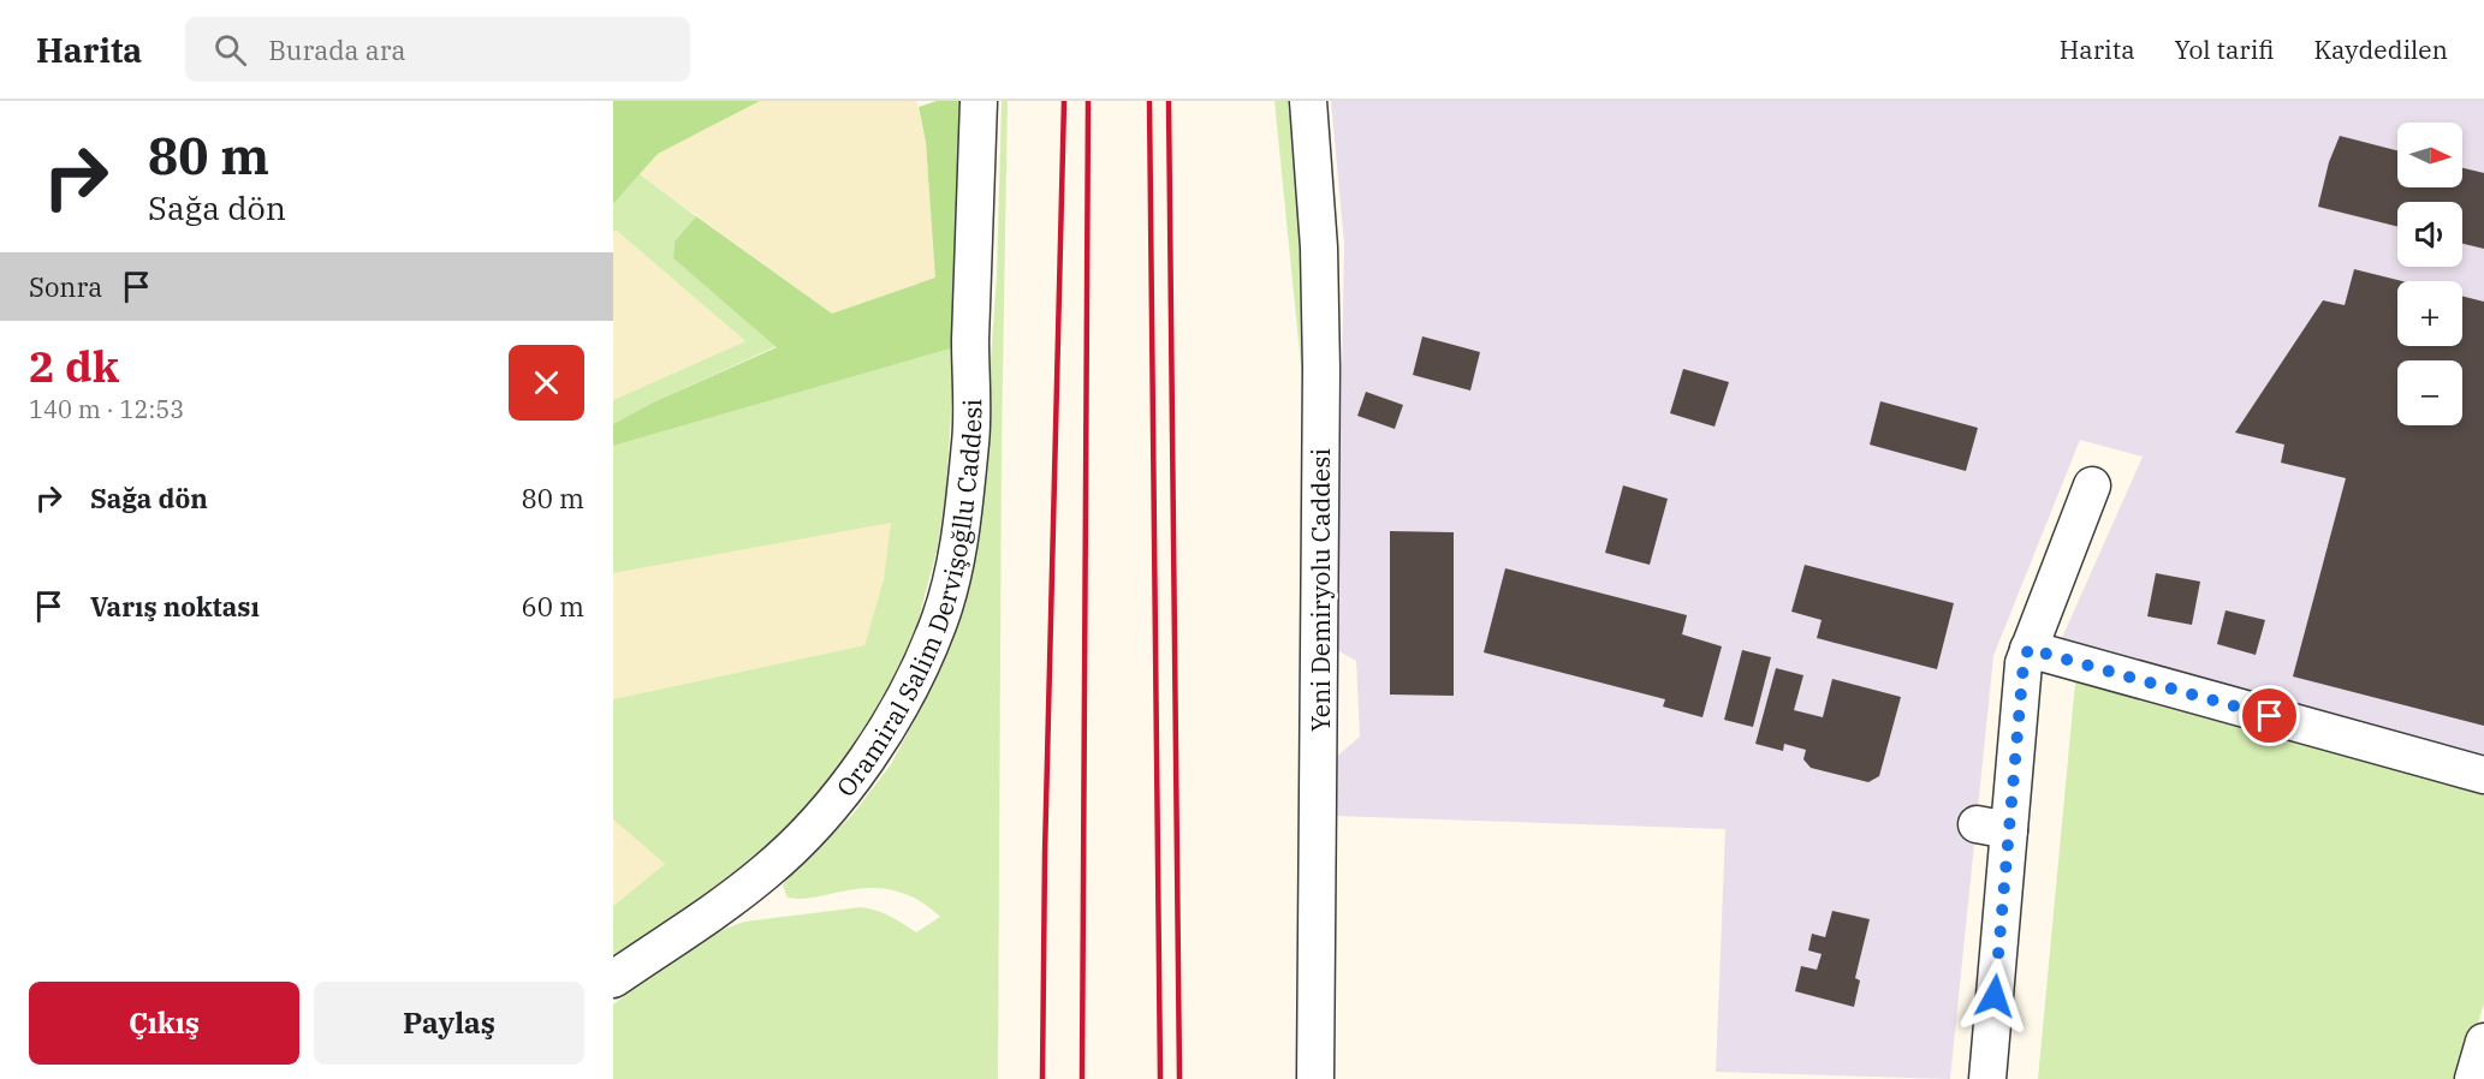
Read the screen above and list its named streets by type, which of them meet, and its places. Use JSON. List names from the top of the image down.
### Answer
{
  "streets": {
    "street": ["Yeni Demiryolu Caddesi", "Oramiral Salim Dervişoğllu Caddesi"]
  },
  "north": "right",
  "page": {
    "header": "Harita",
    "search": "Burada ara",
    "nav": ["Harita", "Yol tarifi", "Kaydedilen"],
    "turn": ["80 m", "Sağa dön"],
    "map_buttons": ["+", "−"],
    "then": "Sonra",
    "heading": ["2 dk", "140 m · 12:53"],
    "list": [
      {
        "name": "Sağa dön",
        "value": "80 m"
      },
      {
        "name": "Varış noktası",
        "value": "60 m"
      }
    ],
    "buttons": ["Çıkış", "Paylaş"]
  }
}
